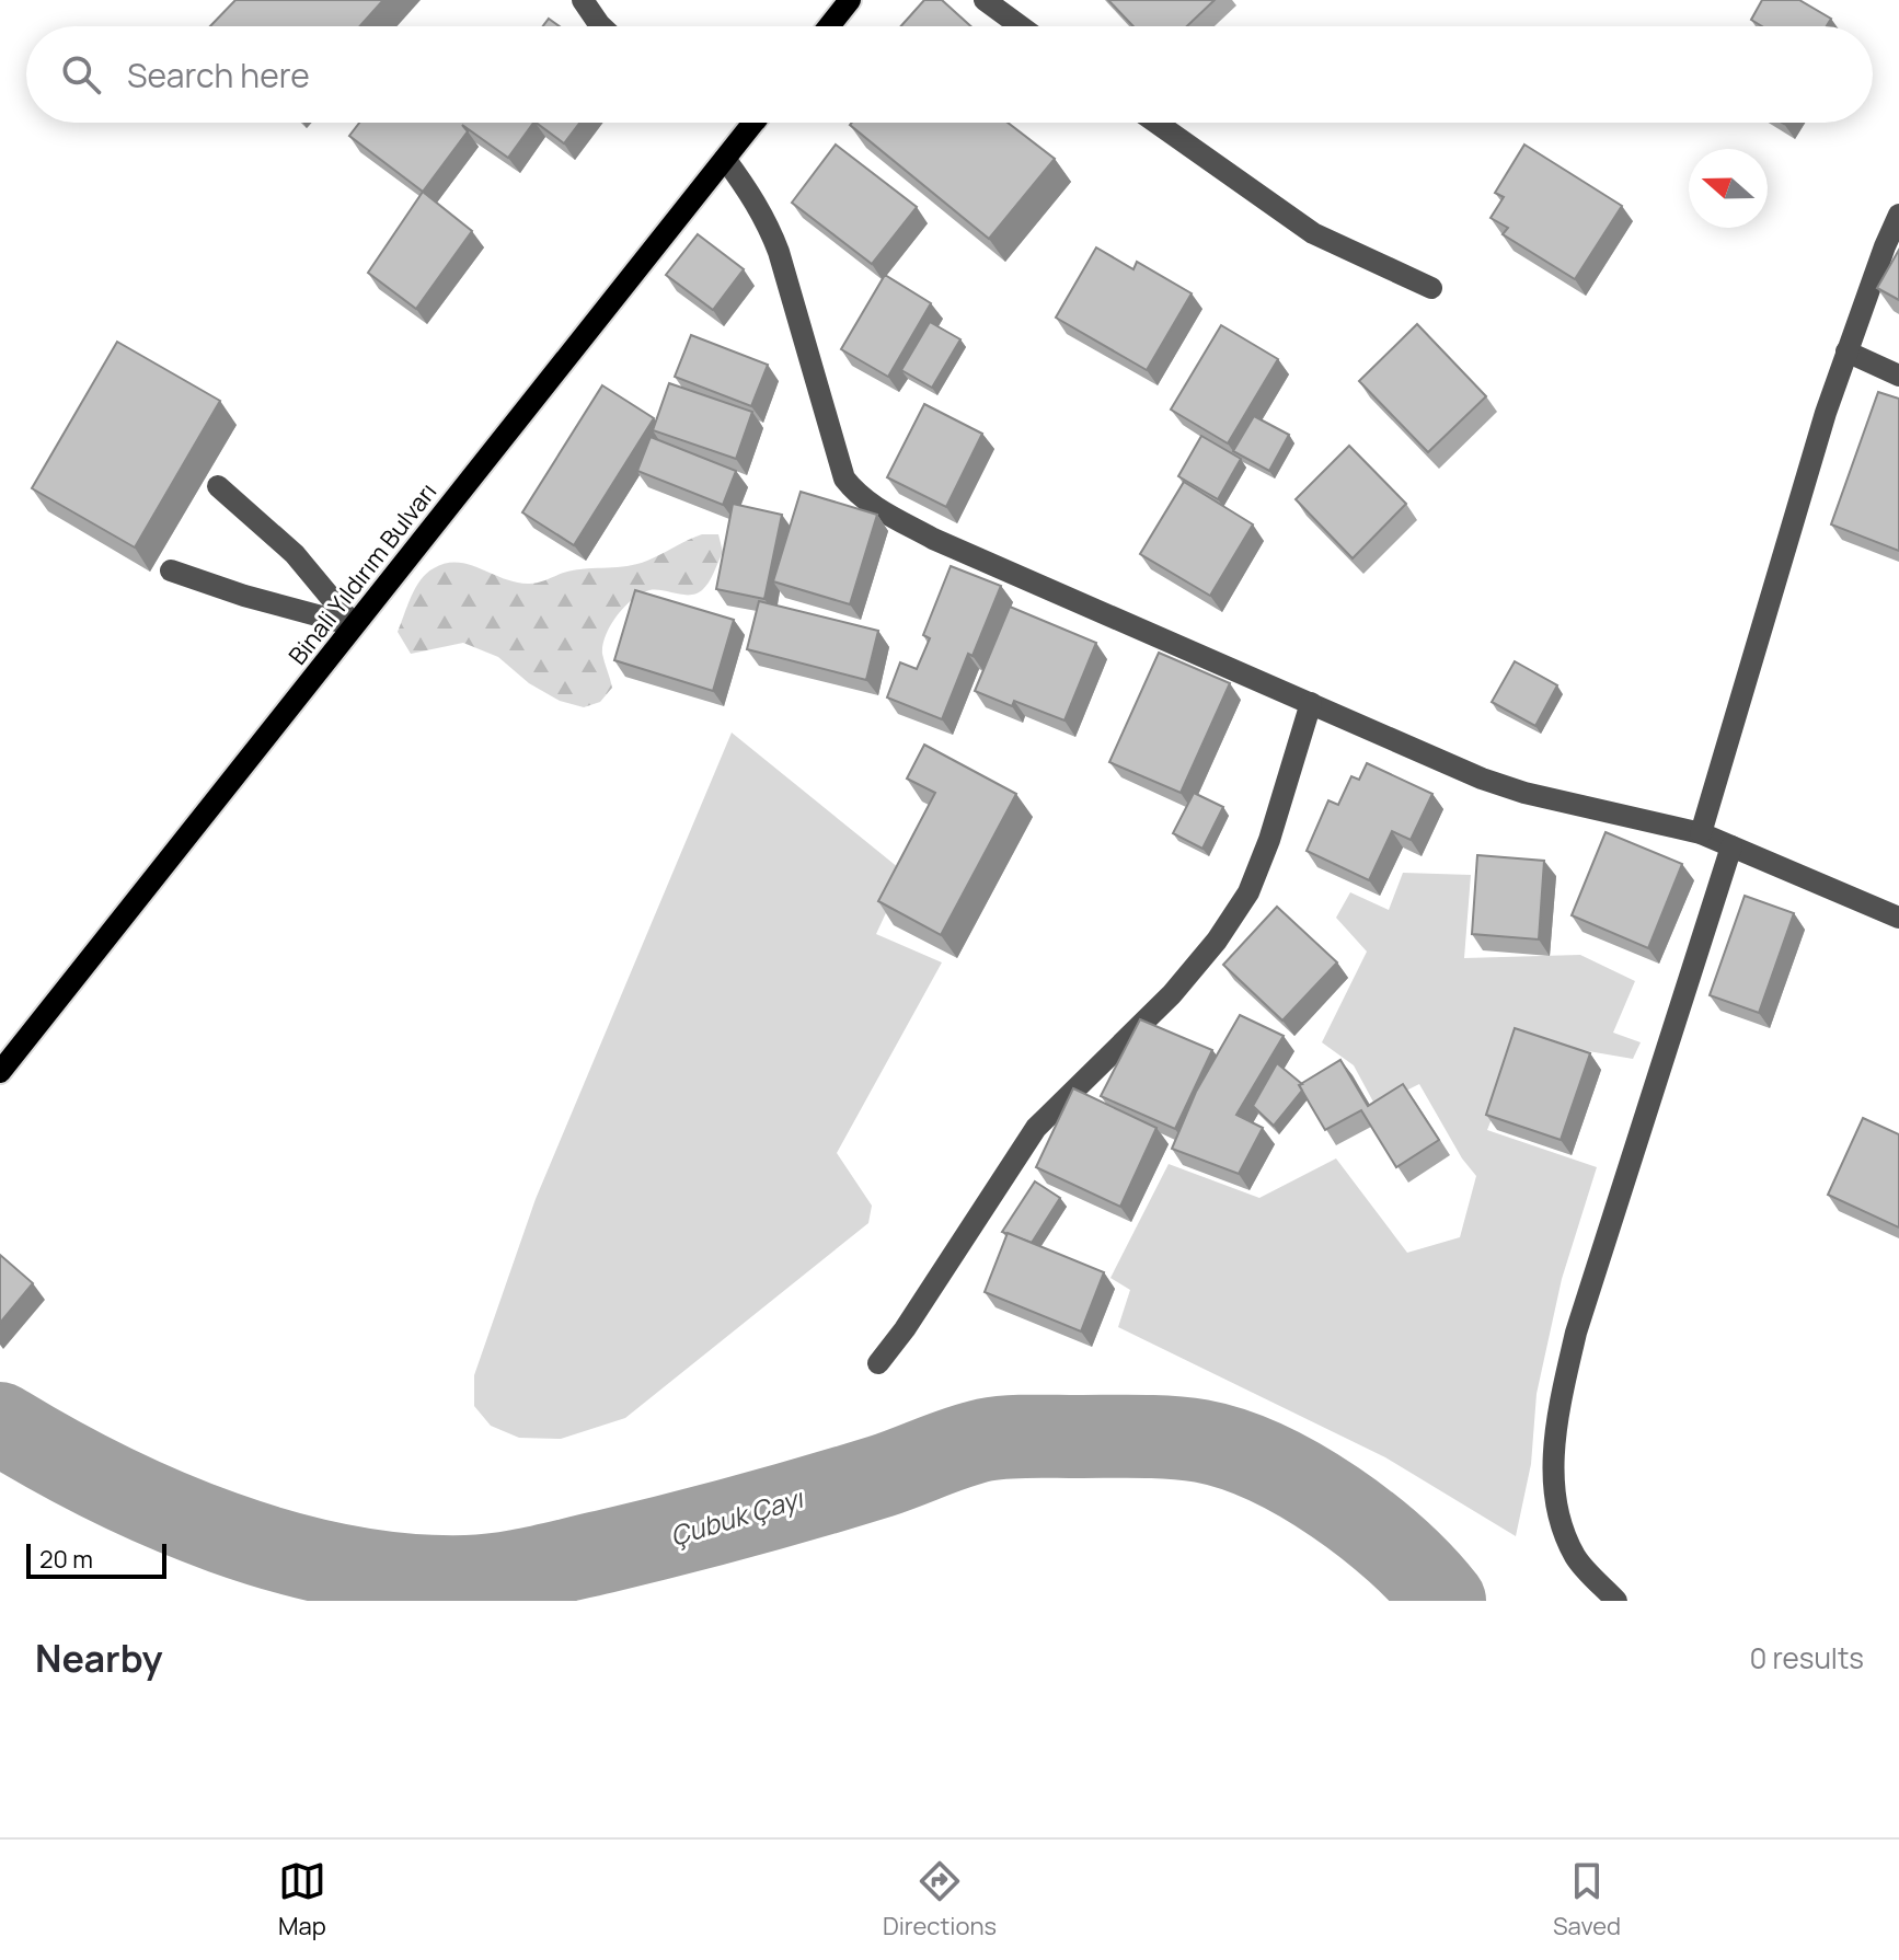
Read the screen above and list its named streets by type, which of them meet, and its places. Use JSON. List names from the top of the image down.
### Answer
{
  "streets": {
    "main road": ["Binali Yıldırım Bulvarı"]
  },
  "water": ["Çubuk Çayı"],
  "scale_bar": "20 m",
  "north": "left",
  "page": {
    "search": "Search here",
    "scale": "20 m",
    "heading": ["Nearby", "0 results"],
    "nav": ["Map", "Directions", "Saved"]
  }
}
